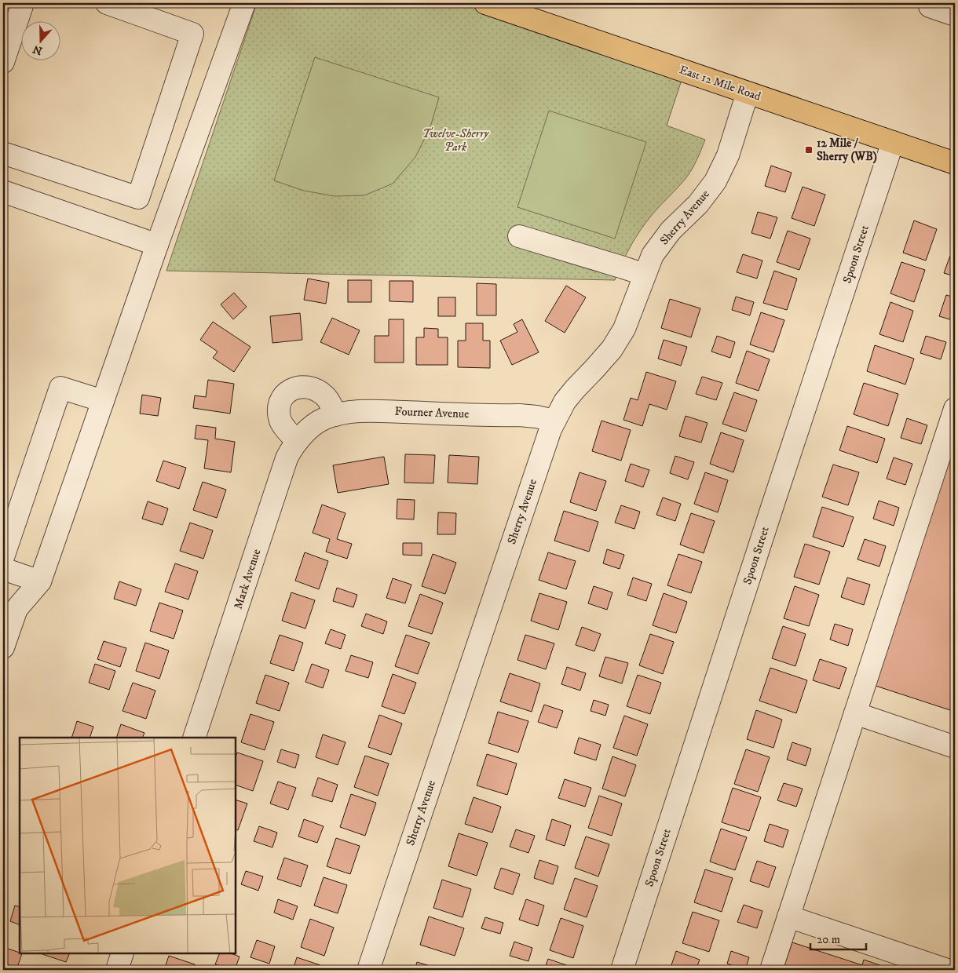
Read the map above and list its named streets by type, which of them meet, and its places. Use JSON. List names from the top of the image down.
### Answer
{
  "streets": {
    "main road": ["East 12 Mile Road"],
    "street": [
      "Sherry Avenue",
      "Spoon Street",
      "Fourner Avenue",
      "Mark Avenue"
    ]
  },
  "crossings": [
    ["East 12 Mile Road", "Sherry Avenue"],
    ["East 12 Mile Road", "Spoon Street"],
    ["Sherry Avenue", "Fourner Avenue"],
    ["Fourner Avenue", "Mark Avenue"]
  ],
  "parks": ["Twelve-Sherry Park"],
  "places": {
    "transit": ["12 Mile / Sherry (WB)"]
  },
  "scale_bar": "20 m",
  "north": "bottom"
}
